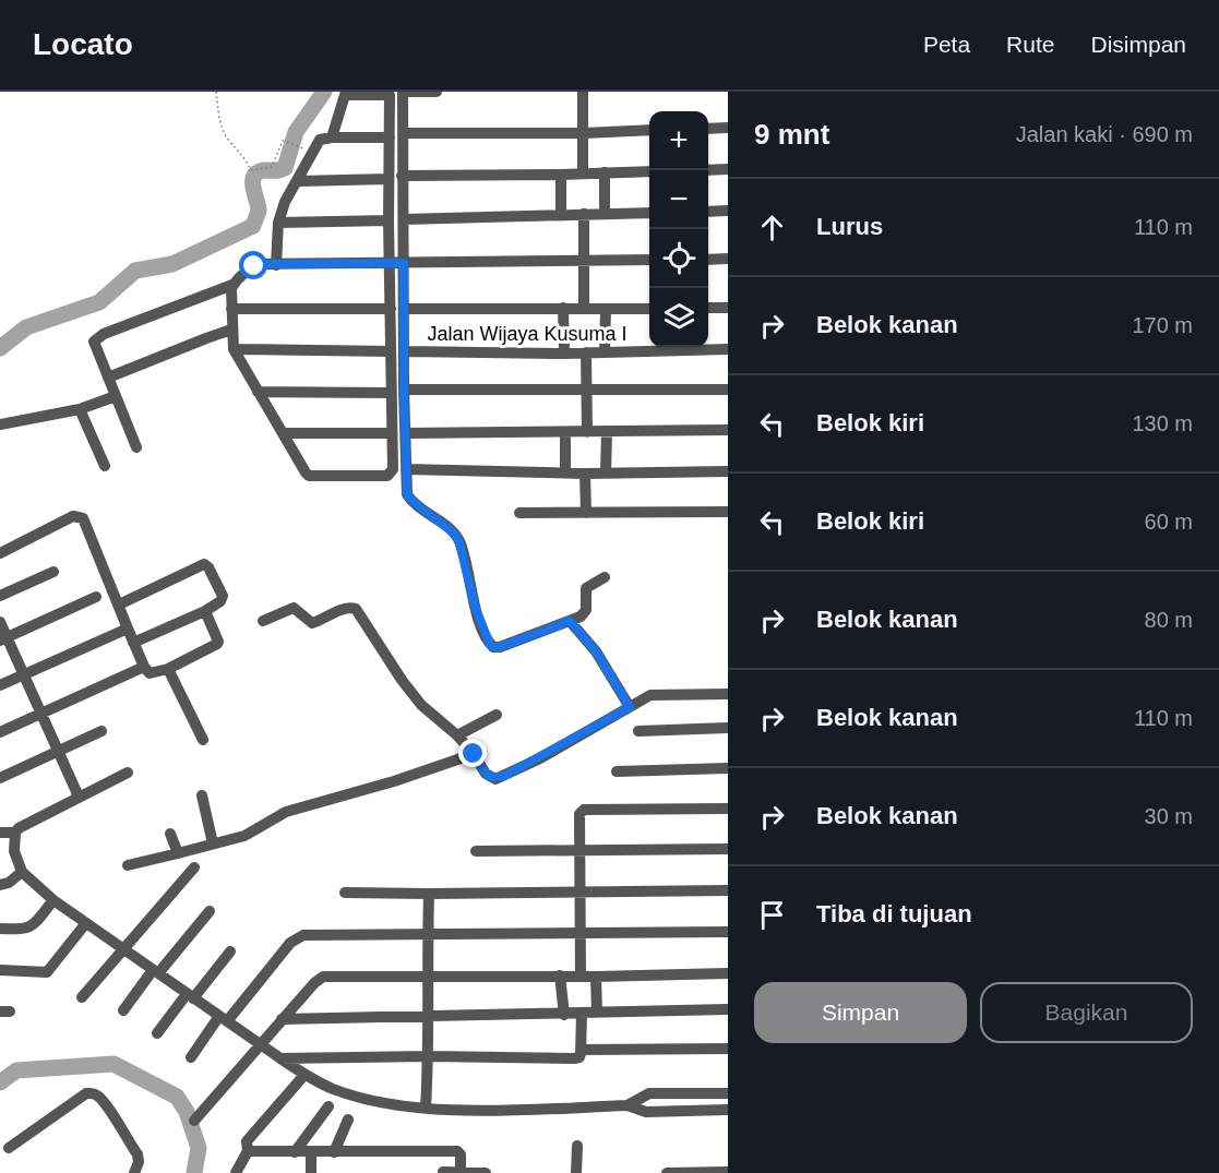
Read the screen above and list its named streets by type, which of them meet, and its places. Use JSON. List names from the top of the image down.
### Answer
{
  "streets": {
    "street": ["Jalan Wijaya Kusuma I"]
  },
  "page": {
    "header": "Locato",
    "nav": ["Peta", "Rute", "Disimpan"],
    "heading": ["9 mnt", "Jalan kaki · 690 m"],
    "map_buttons": ["+", "−"],
    "list": [
      ["Lurus", "110 m"],
      ["Belok kanan", "170 m"],
      ["Belok kiri", "130 m"],
      ["Belok kiri", "60 m"],
      ["Belok kanan", "80 m"],
      ["Belok kanan", "110 m"],
      ["Belok kanan", "30 m"],
      "Tiba di tujuan"
    ],
    "buttons": ["Simpan", "Bagikan"]
  }
}
